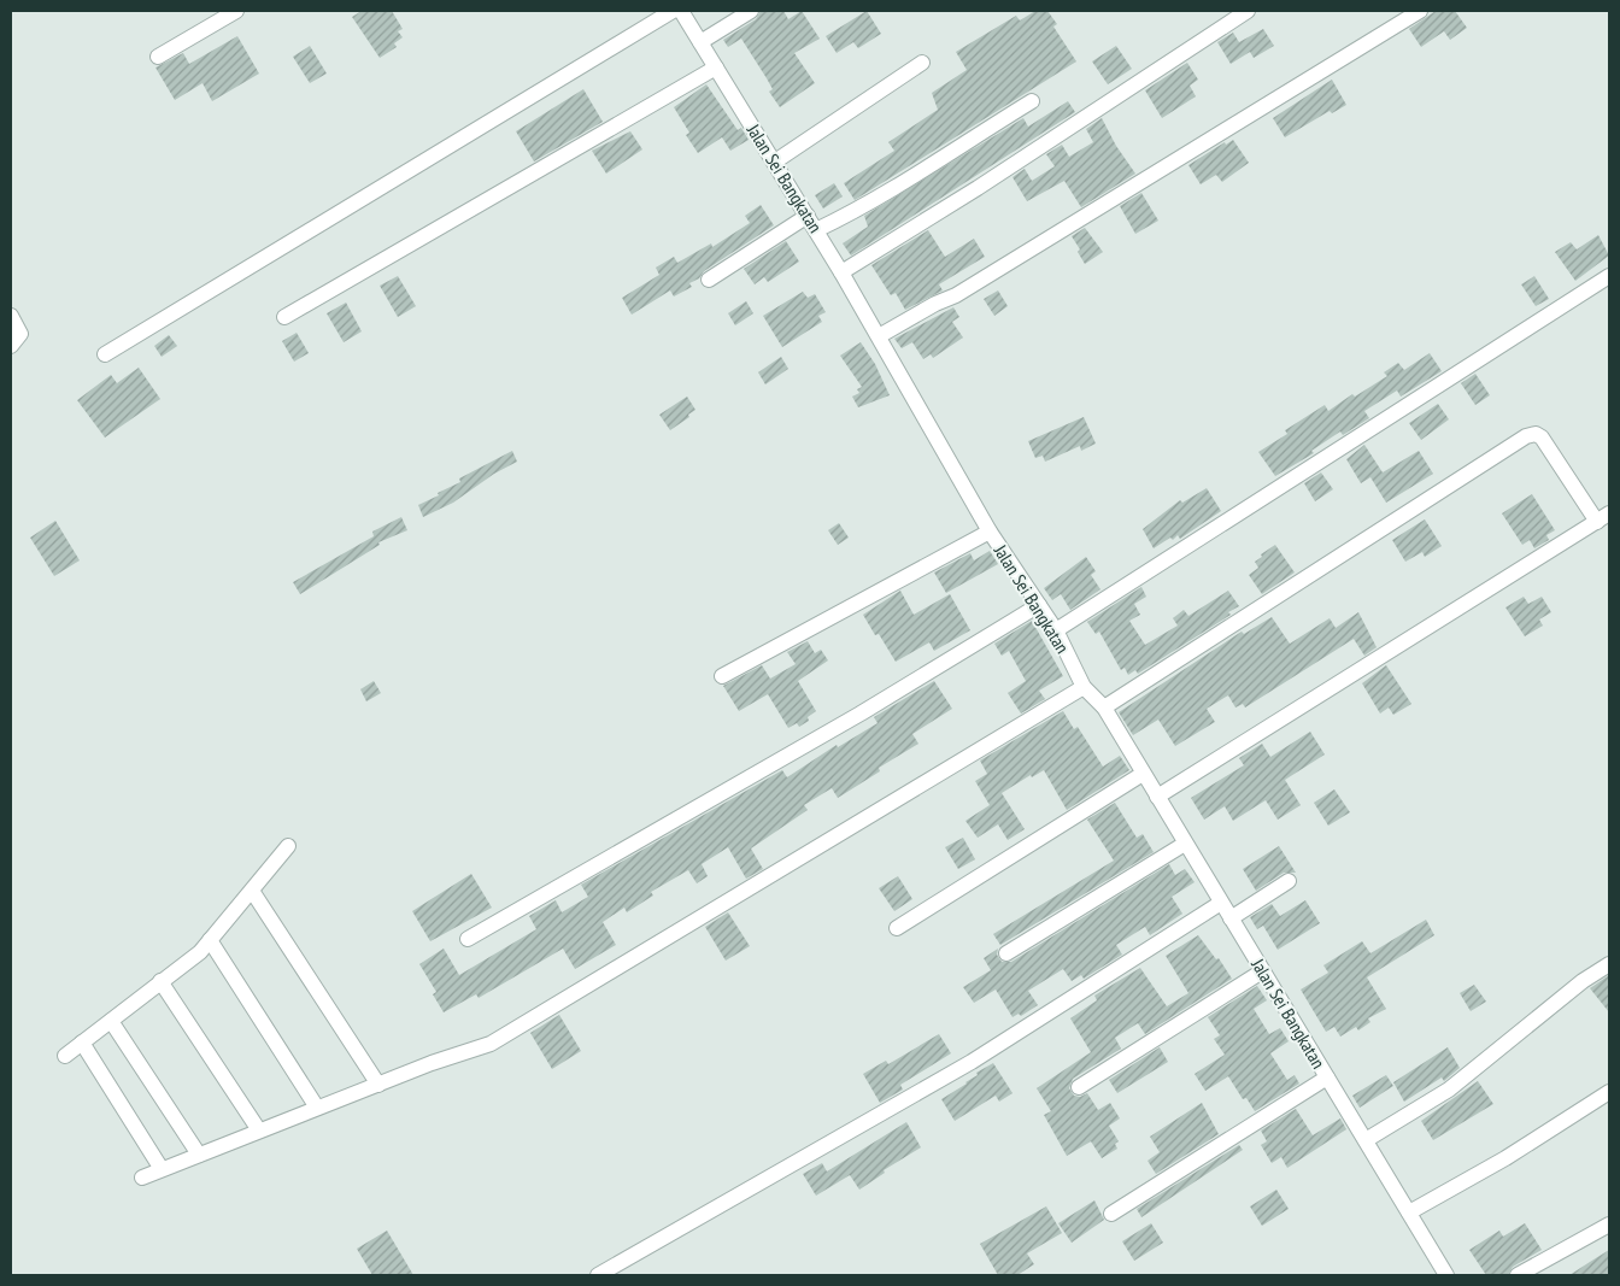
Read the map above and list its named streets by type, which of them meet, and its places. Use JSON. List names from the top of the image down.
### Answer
{
  "streets": {
    "street": ["Jalan Sei Bangkatan"]
  }
}
